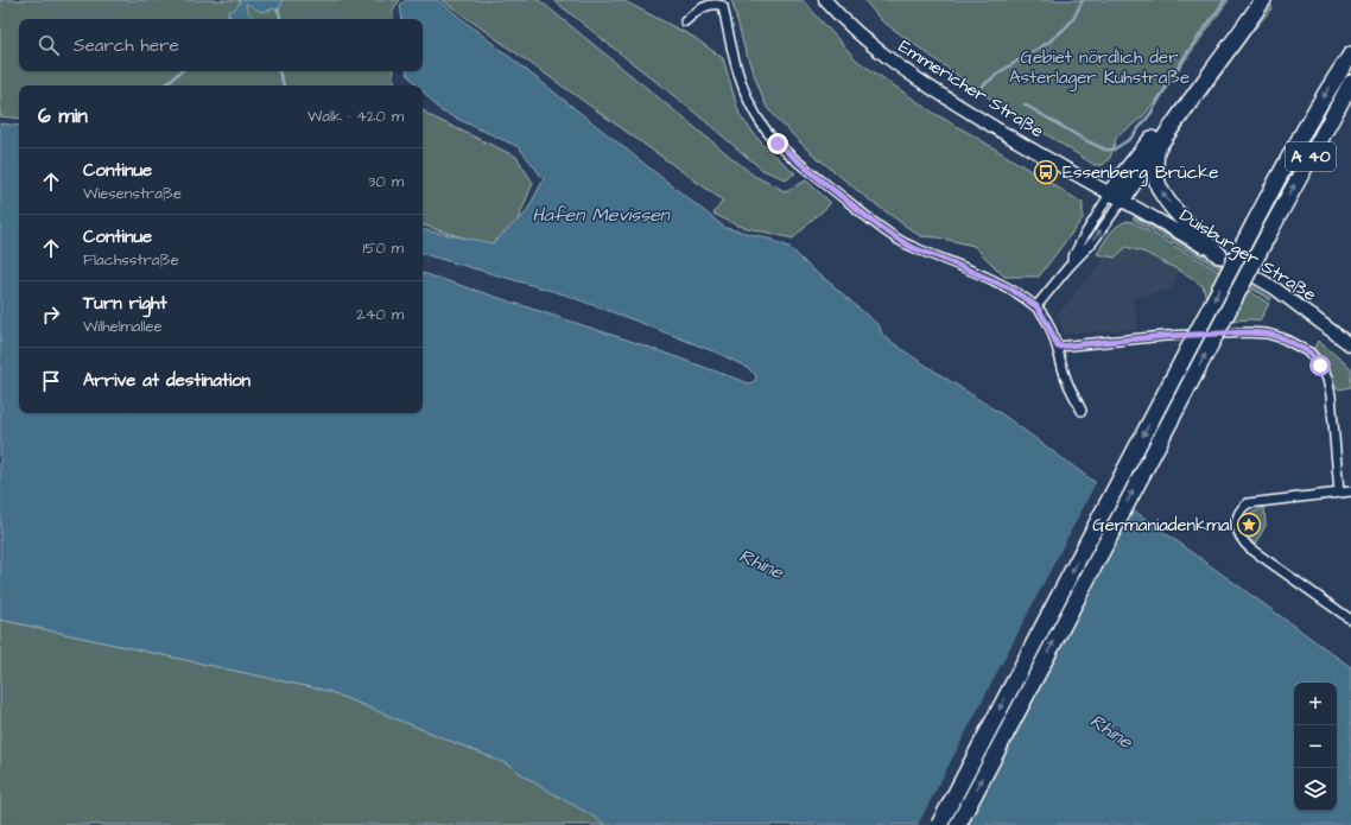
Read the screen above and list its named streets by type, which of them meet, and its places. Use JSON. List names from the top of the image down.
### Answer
{
  "streets": {
    "highway": ["A 40"],
    "main road": ["Emmericher Straße", "Duisburger Straße"]
  },
  "crossings": [
    ["Emmericher Straße", "Duisburger Straße"]
  ],
  "water": ["Hafen Mevissen", "Rhine"],
  "parks": ["Gebiet nördlich der Asterlager Kuhstraße"],
  "places": {
    "bus stop": ["Essenberg Brücke"],
    "place": ["Germaniadenkmal"]
  },
  "page": {
    "search": "Search here",
    "heading": ["6 min", "Walk · 420 m"],
    "list": [
      ["Continue", "Wiesenstraße", "30 m"],
      ["Continue", "Flachsstraße", "150 m"],
      ["Turn right", "Wilhelmallee", "240 m"],
      "Arrive at destination"
    ],
    "map_buttons": ["+", "−"]
  }
}
